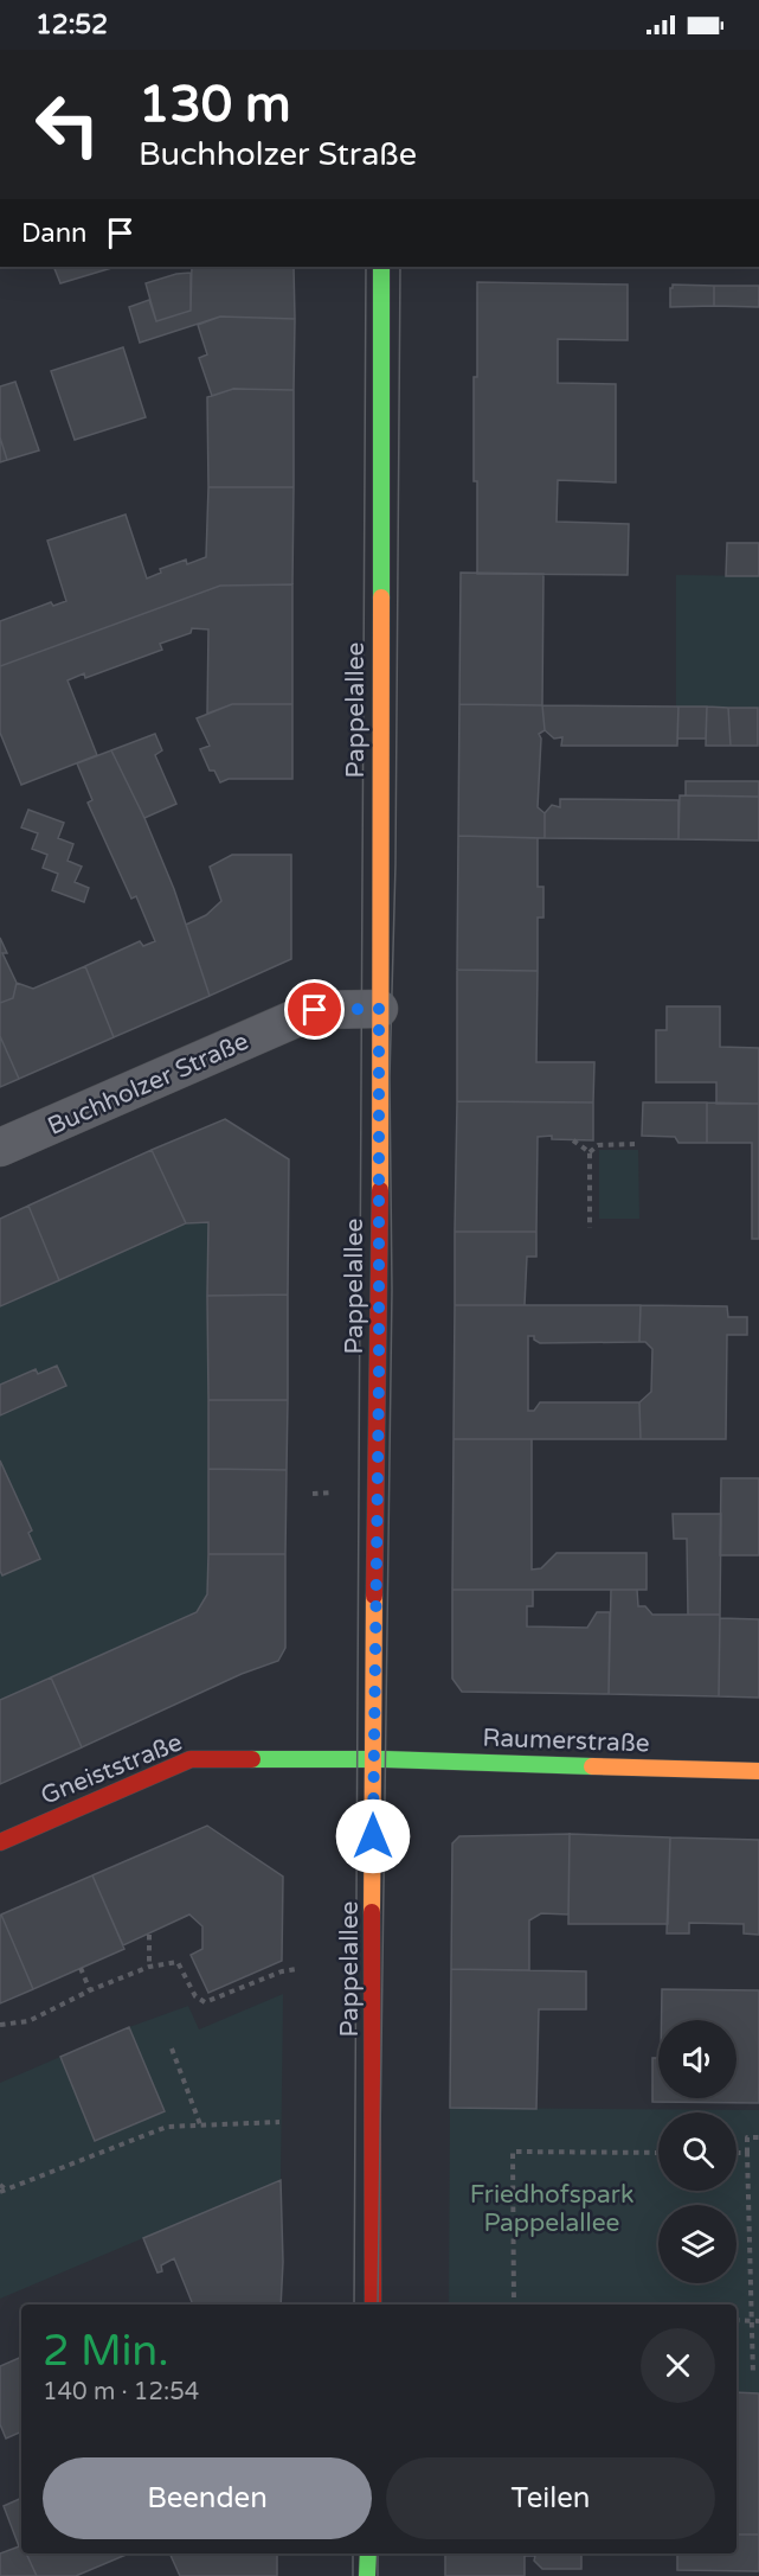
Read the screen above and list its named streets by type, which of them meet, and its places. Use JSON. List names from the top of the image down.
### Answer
{
  "streets": {
    "street": [
      "Pappelallee",
      "Buchholzer Straße",
      "Raumerstraße",
      "Gneiststraße"
    ]
  },
  "crossings": [
    ["Pappelallee", "Buchholzer Straße"],
    ["Pappelallee", "Raumerstraße"],
    ["Pappelallee", "Gneiststraße"],
    ["Raumerstraße", "Gneiststraße"]
  ],
  "parks": ["Friedhofspark Pappelallee"],
  "page": {
    "status": "12:52",
    "turn": ["130 m", "Buchholzer Straße"],
    "then": "Dann",
    "heading": ["2 Min.", "140 m · 12:54"],
    "buttons": ["Beenden", "Teilen"]
  }
}
